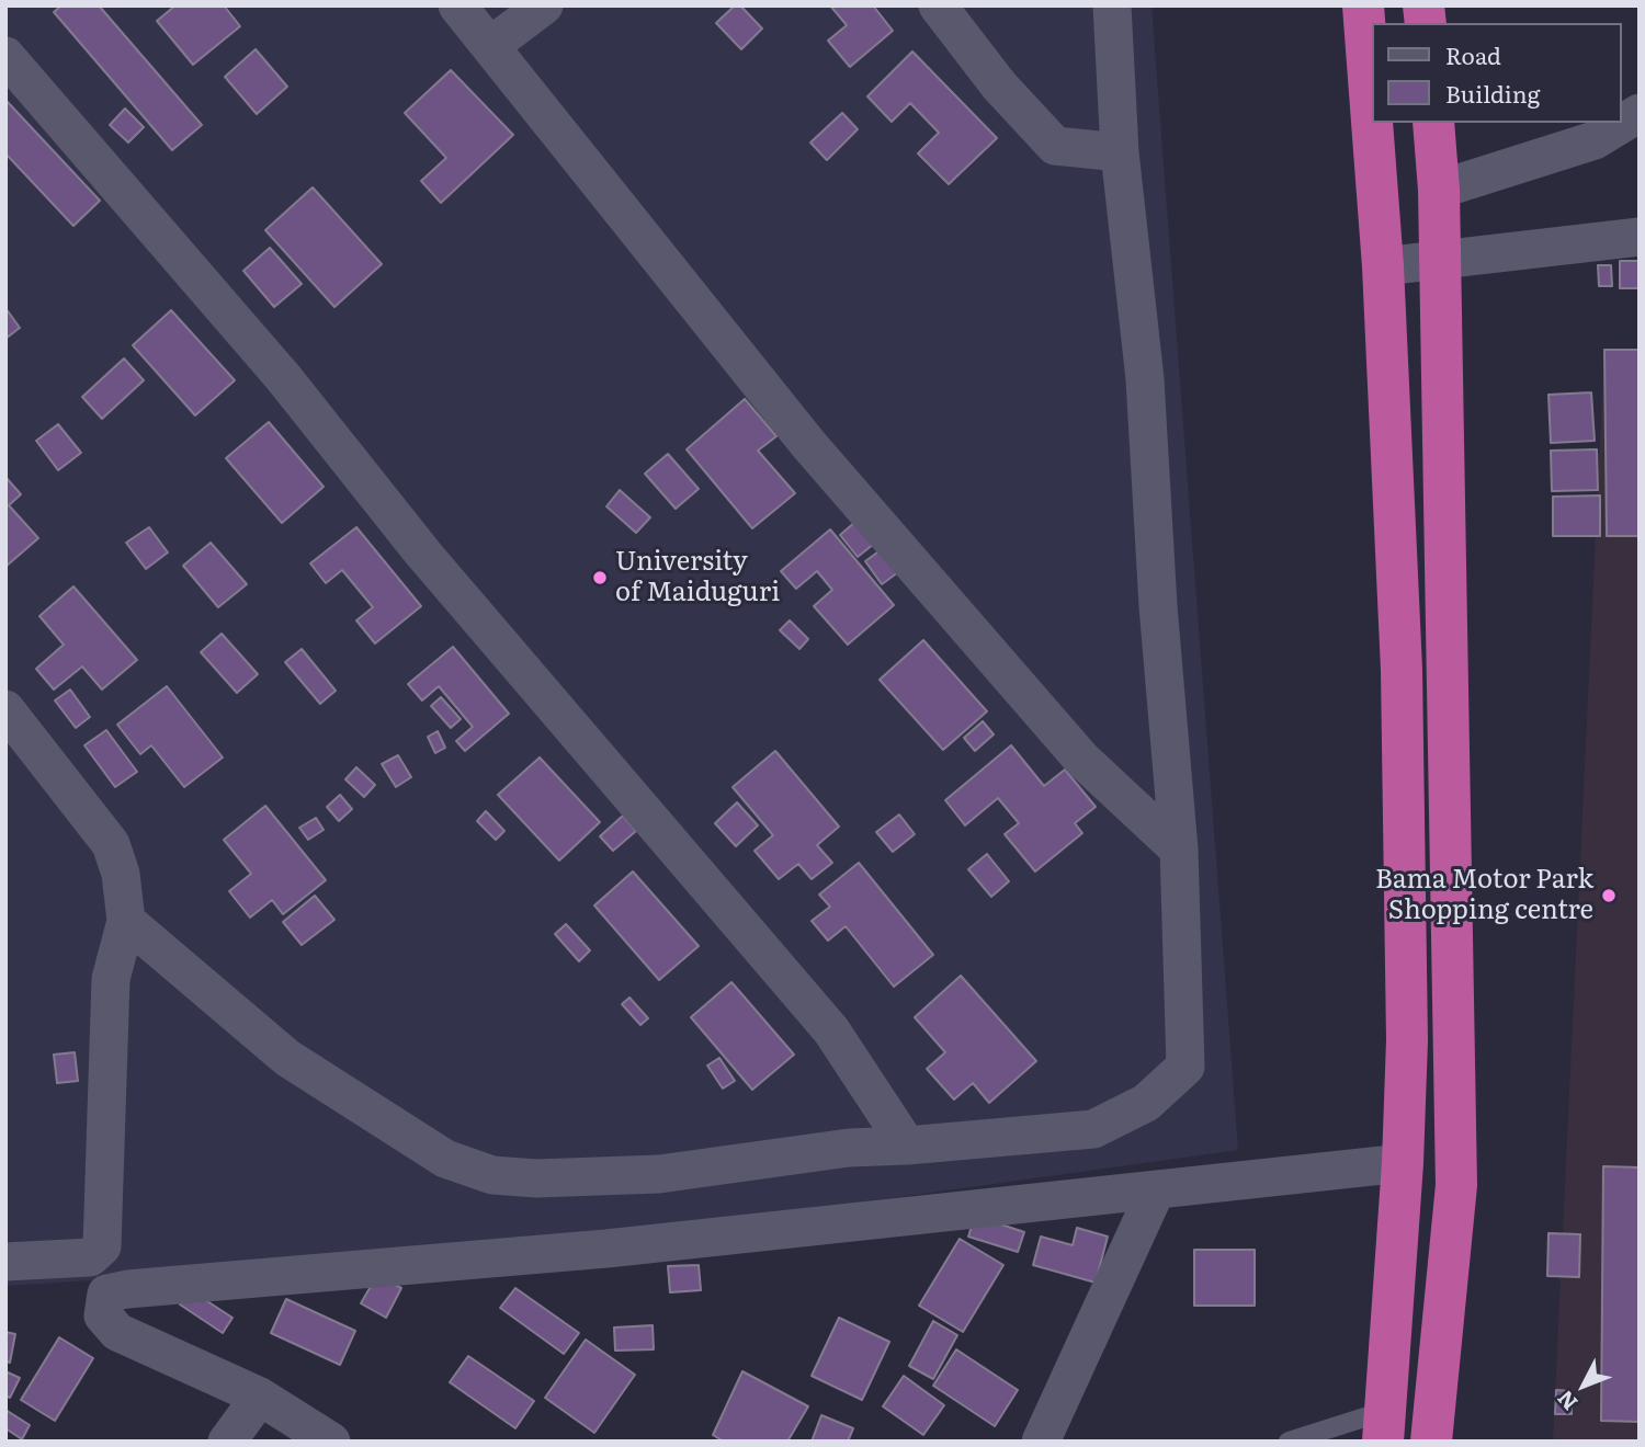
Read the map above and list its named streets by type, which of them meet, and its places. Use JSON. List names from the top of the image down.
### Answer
{
  "places": ["University of Maiduguri", "Bama Motor Park Shopping centre"],
  "legend": ["Road", "Building"],
  "north": "bottom left"
}
